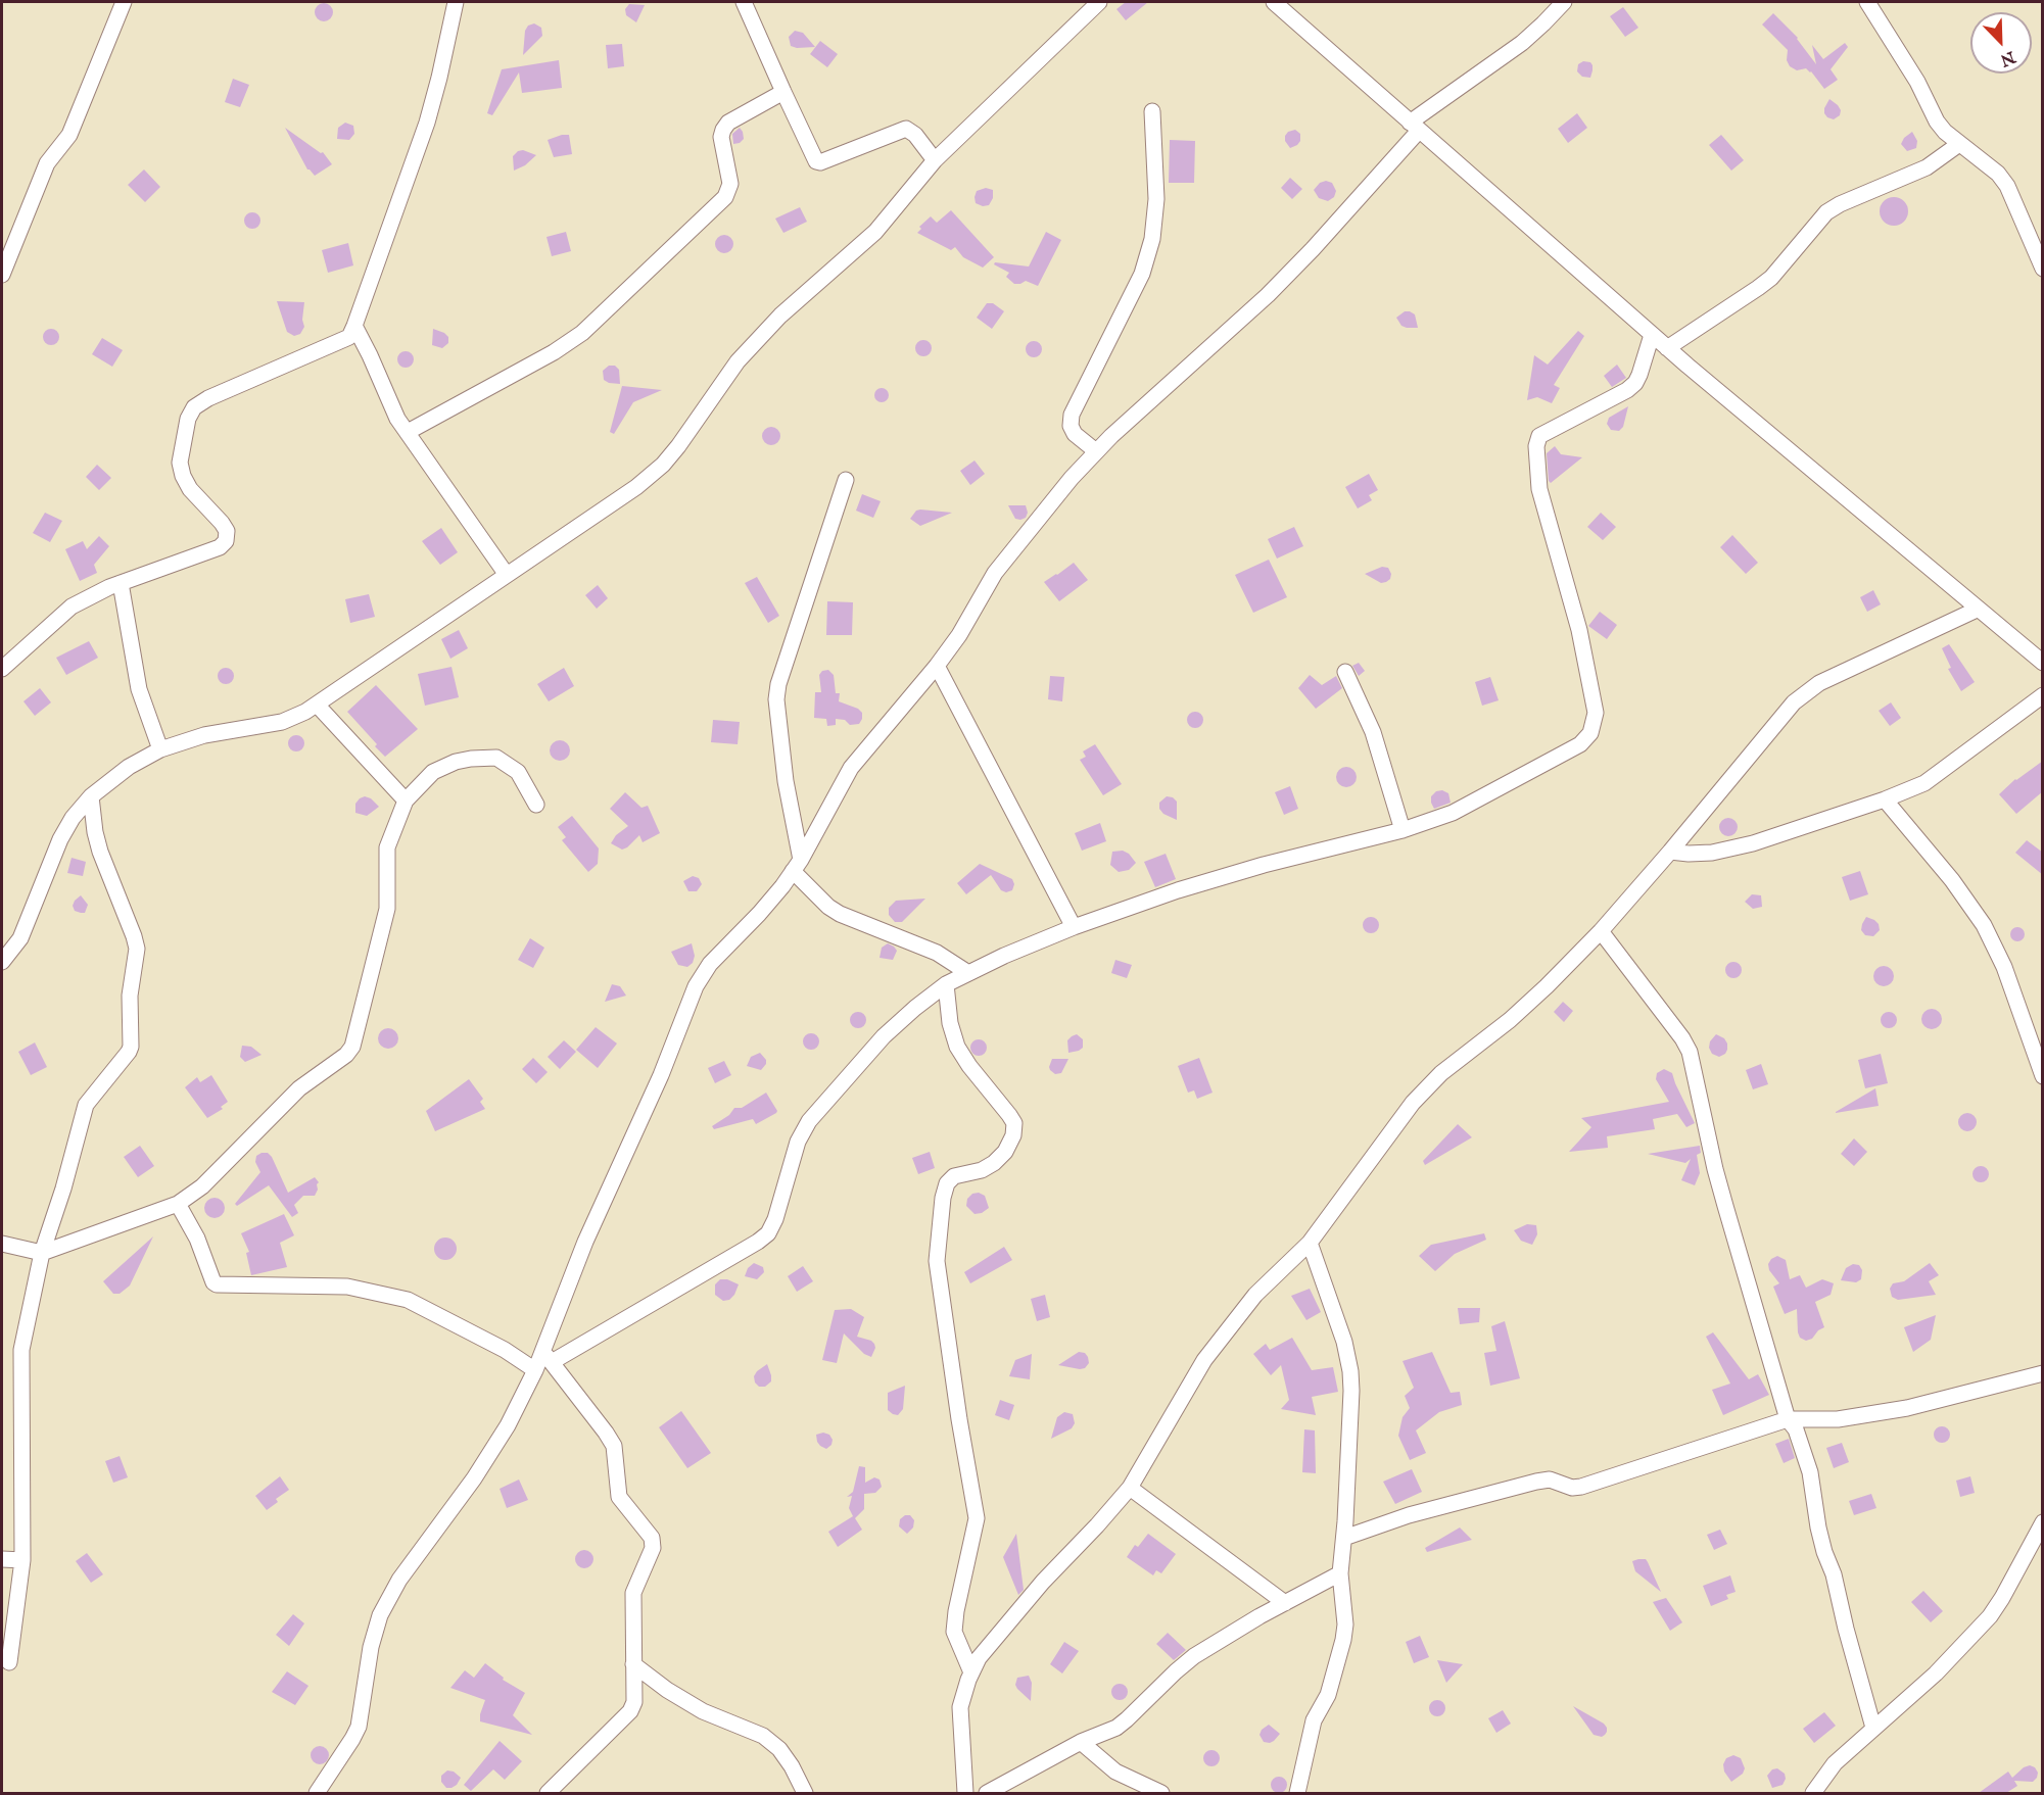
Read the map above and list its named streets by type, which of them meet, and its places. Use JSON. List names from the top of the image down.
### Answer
{
  "north": "bottom right"
}
